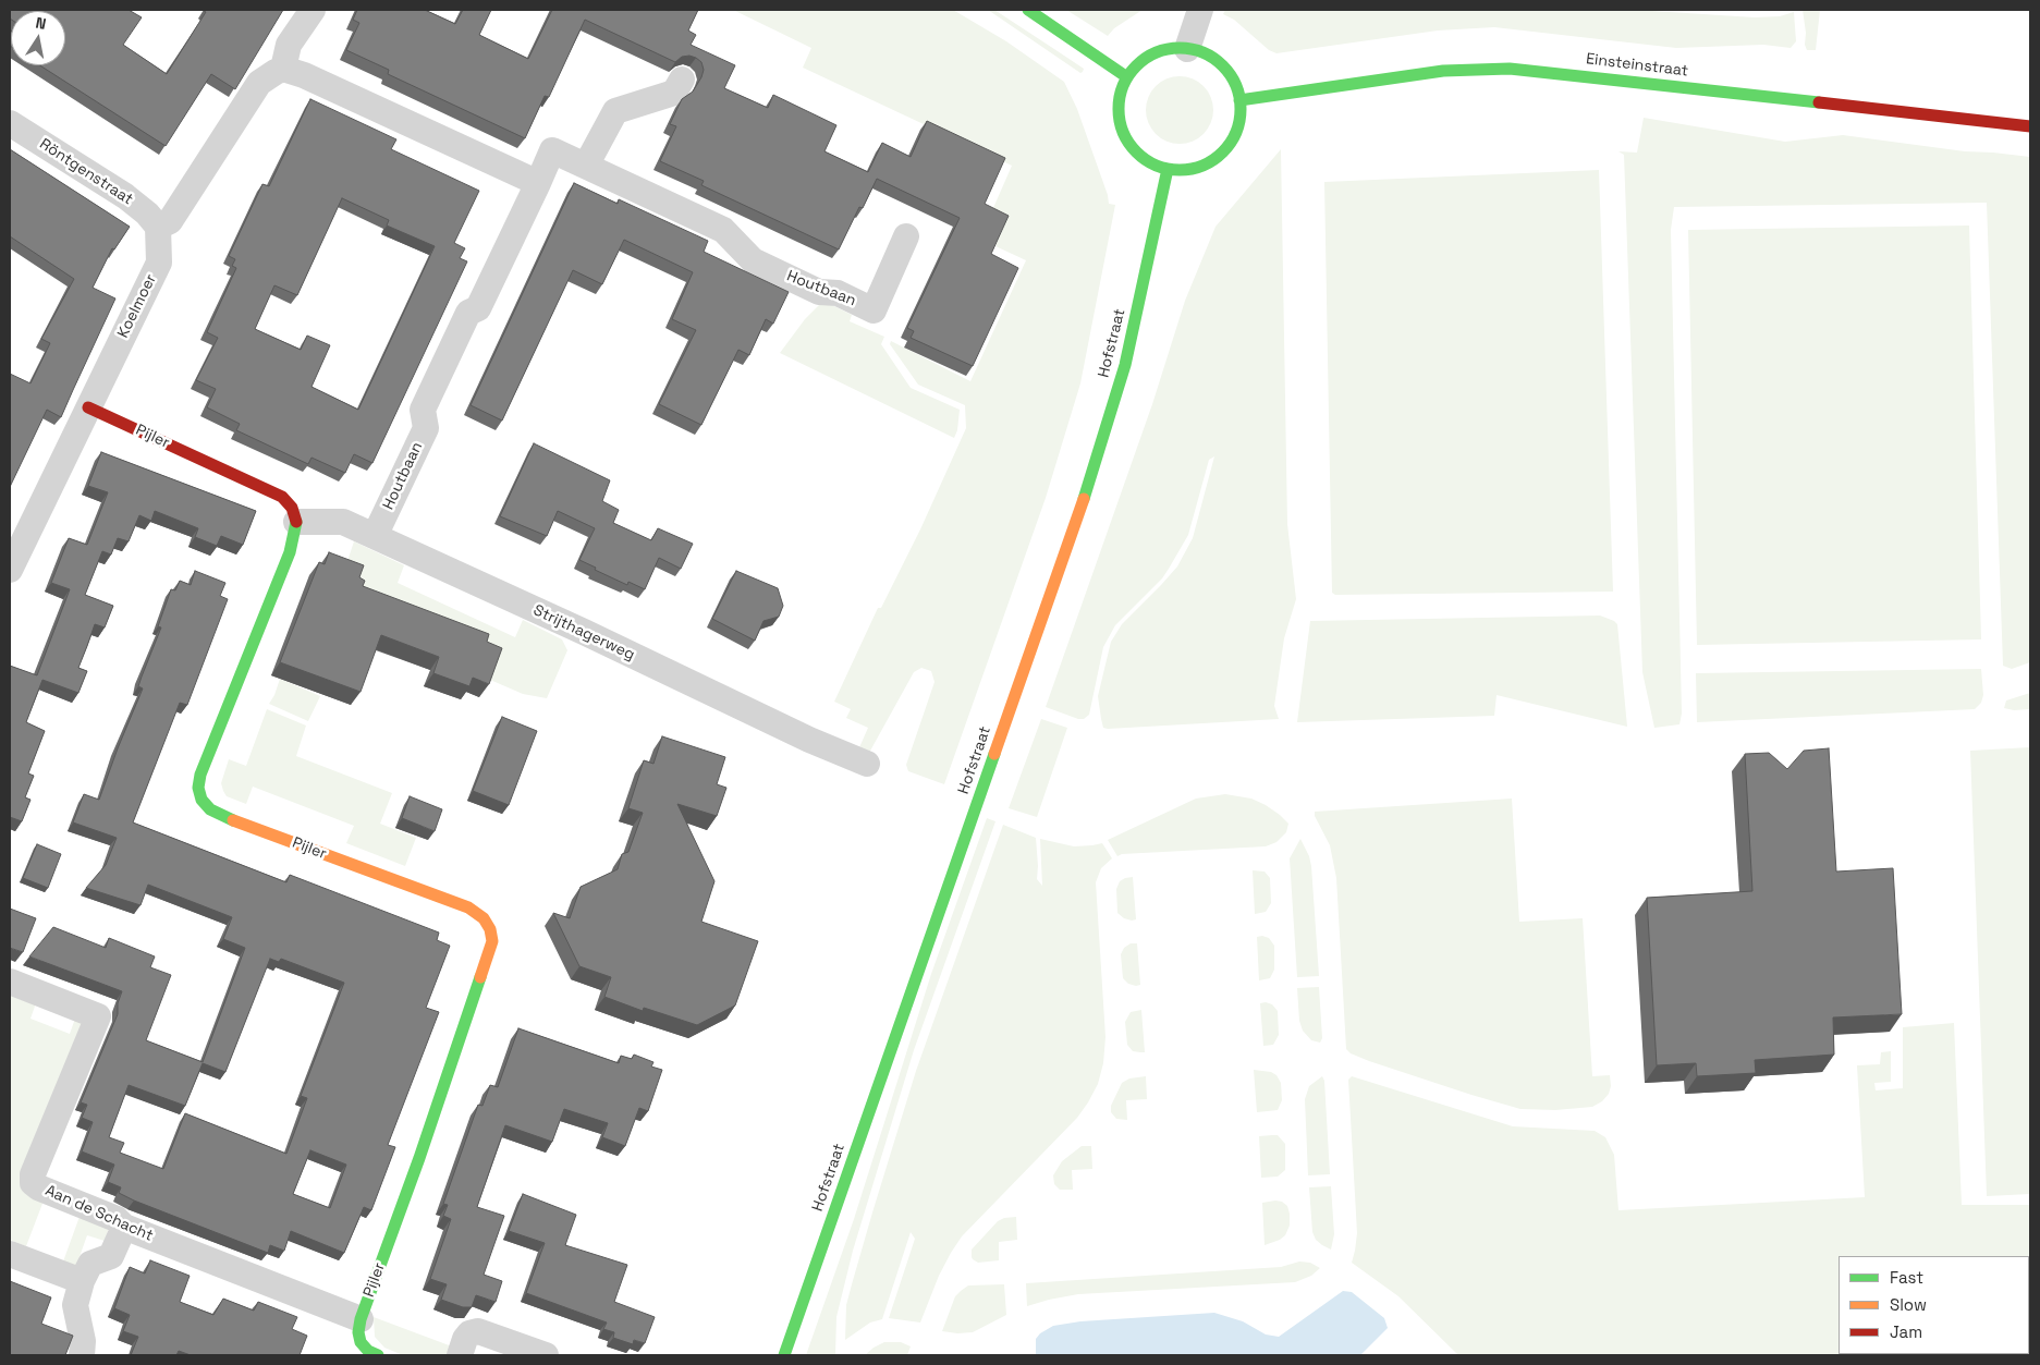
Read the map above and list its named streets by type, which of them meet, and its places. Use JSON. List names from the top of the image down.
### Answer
{
  "streets": {
    "main road": ["Einsteinstraat", "Hofstraat", "Pijler"],
    "street": [
      "Röntgenstraat",
      "Houtbaan",
      "Koelmoer",
      "Strijthagerweg",
      "Aan de Schacht"
    ]
  },
  "crossings": [
    ["Einsteinstraat", "Hofstraat"],
    ["Röntgenstraat", "Koelmoer"],
    ["Houtbaan", "Strijthagerweg"],
    ["Koelmoer", "Pijler"],
    ["Pijler", "Strijthagerweg"],
    ["Pijler", "Aan de Schacht"]
  ],
  "legend": ["Fast", "Slow", "Jam"],
  "north": "top"
}
